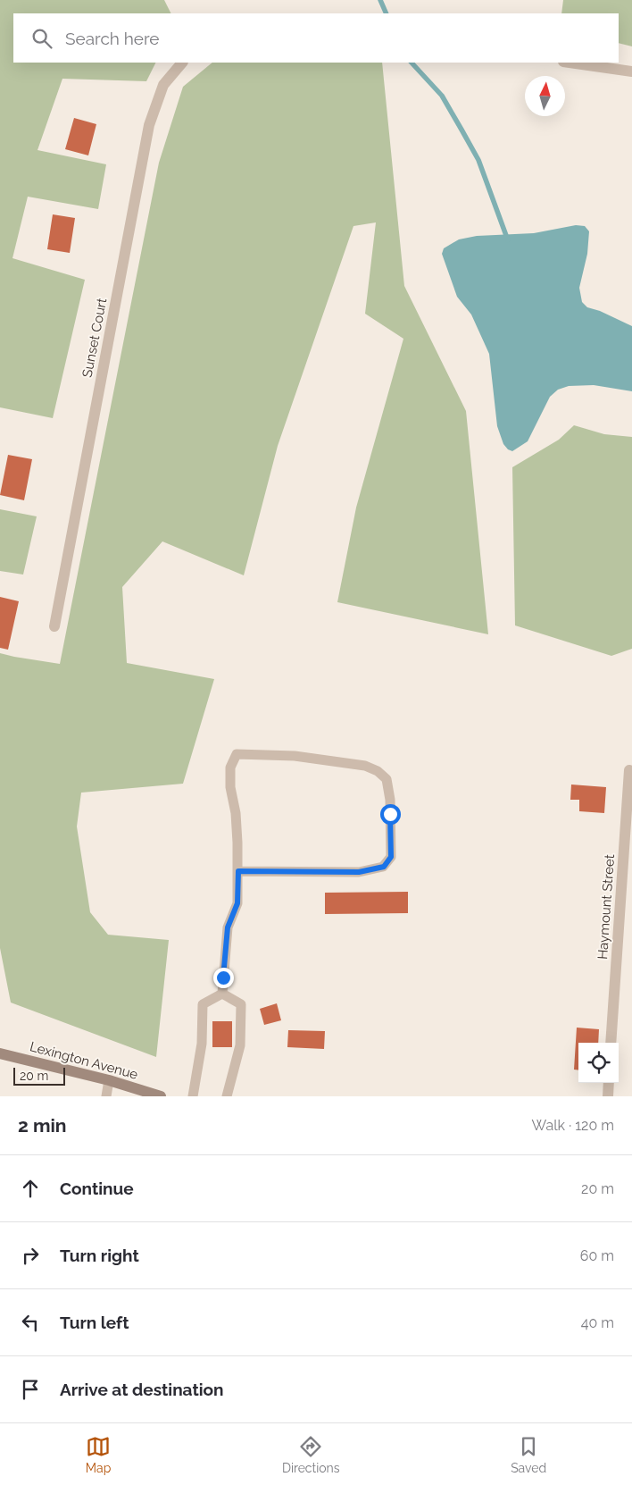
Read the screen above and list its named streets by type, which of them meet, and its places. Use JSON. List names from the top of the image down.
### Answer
{
  "streets": {
    "main road": ["Lexington Avenue"],
    "street": ["Sunset Court", "Haymount Street"]
  },
  "scale_bar": "20 m",
  "north": "top",
  "page": {
    "search": "Search here",
    "scale": "20 m",
    "heading": ["2 min", "Walk · 120 m"],
    "list": [
      ["Continue", "20 m"],
      ["Turn right", "60 m"],
      ["Turn left", "40 m"],
      "Arrive at destination"
    ],
    "nav": ["Map", "Directions", "Saved"]
  }
}
